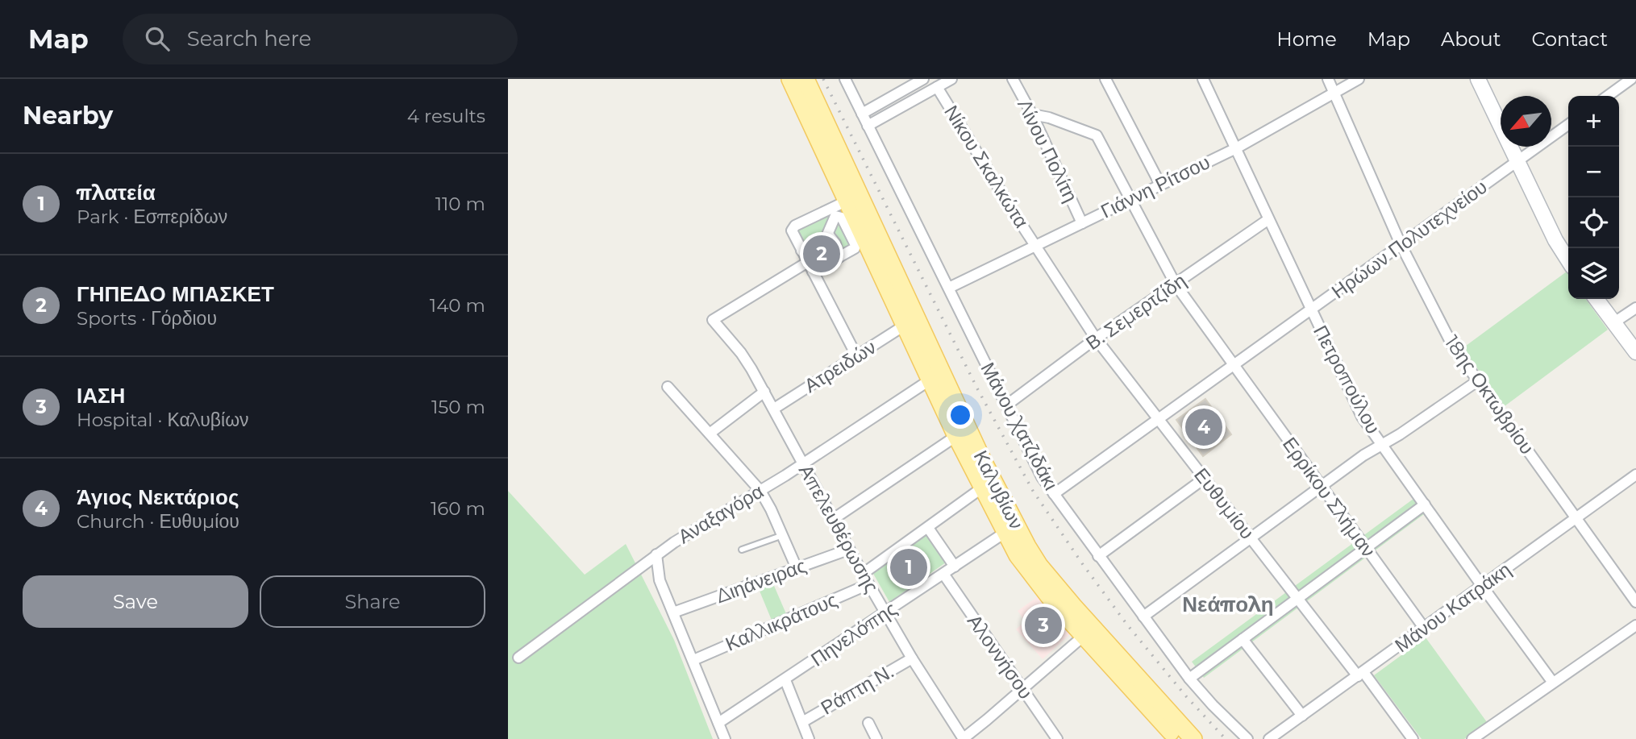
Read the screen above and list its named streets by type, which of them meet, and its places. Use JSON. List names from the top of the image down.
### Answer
{
  "streets": {
    "main road": ["Καλυβίων"],
    "street": [
      "Λίνου Πολίτη",
      "Νίκου Σκαλκώτα",
      "Γιάννη Ρίτσου",
      "Ηρώων Πολυτεχνείου",
      "Β. Σεμερτζίδη",
      "Ατρειδών",
      "Πετροπούλου",
      "18ης Οκτωβρίου",
      "Μάνου Χατζιδάκι",
      "Ερρίκου Σλήμαν",
      "Ευθυμίου",
      "Αναξαγόρα",
      "Απελευθέρωσης",
      "Διηάνειρας",
      "Μάνου Κατράκη",
      "Καλλικράτους",
      "Πηνελόπης",
      "Αλοννήσου",
      "Ράπτη Ν."
    ]
  },
  "crossings": [
    ["Λίνου Πολίτη", "Γιάννη Ρίτσου"],
    ["Λίνου Πολίτη", "Ερρίκου Σλήμαν"],
    ["Νίκου Σκαλκώτα", "Γιάννη Ρίτσου"],
    ["Νίκου Σκαλκώτα", "Ευθυμίου"],
    ["Γιάννη Ρίτσου", "Πετροπούλου"],
    ["Γιάννη Ρίτσου", "18ης Οκτωβρίου"],
    ["Γιάννη Ρίτσου", "Μάνου Χατζιδάκι"],
    ["Γιάννη Ρίτσου", "Ερρίκου Σλήμαν"],
    ["Γιάννη Ρίτσου", "Ευθυμίου"],
    ["Ηρώων Πολυτεχνείου", "Πετροπούλου"],
    ["Ηρώων Πολυτεχνείου", "18ης Οκτωβρίου"],
    ["Ηρώων Πολυτεχνείου", "Μάνου Χατζιδάκι"],
    ["Ηρώων Πολυτεχνείου", "Ερρίκου Σλήμαν"],
    ["Ηρώων Πολυτεχνείου", "Ευθυμίου"],
    ["Β. Σεμερτζίδη", "Πετροπούλου"],
    ["Β. Σεμερτζίδη", "Μάνου Χατζιδάκι"],
    ["Β. Σεμερτζίδη", "Ερρίκου Σλήμαν"],
    ["Β. Σεμερτζίδη", "Ευθυμίου"],
    ["Ατρειδών", "Καλυβίων"],
    ["Ατρειδών", "Απελευθέρωσης"],
    ["Πετροπούλου", "Μάνου Κατράκη"],
    ["18ης Οκτωβρίου", "Μάνου Κατράκη"],
    ["Καλυβίων", "Αναξαγόρα"],
    ["Καλυβίων", "Πηνελόπης"],
    ["Ερρίκου Σλήμαν", "Μάνου Κατράκη"],
    ["Ευθυμίου", "Μάνου Κατράκη"],
    ["Αναξαγόρα", "Απελευθέρωσης"],
    ["Απελευθέρωσης", "Διηάνειρας"],
    ["Απελευθέρωσης", "Καλλικράτους"],
    ["Απελευθέρωσης", "Πηνελόπης"],
    ["Απελευθέρωσης", "Ράπτη Ν."],
    ["Πηνελόπης", "Αλοννήσου"]
  ],
  "districts": ["Νεάπολη"],
  "north": "bottom left",
  "page": {
    "header": "Map",
    "search": "Search here",
    "nav": [
      "Home",
      "Map",
      "About",
      "Contact"
    ],
    "heading": ["Nearby", "4 results"],
    "map_buttons": ["+", "−"],
    "list": [
      {
        "mark": "1",
        "name": "πλατεία",
        "note": "Park · Εσπερίδων",
        "value": "110 m"
      },
      {
        "mark": "2",
        "name": "ΓΗΠΕΔΟ ΜΠΑΣΚΕΤ",
        "note": "Sports · Γόρδιου",
        "value": "140 m"
      },
      {
        "mark": "3",
        "name": "ΙΑΣΗ",
        "note": "Hospital · Καλυβίων",
        "value": "150 m"
      },
      {
        "mark": "4",
        "name": "Άγιος Νεκτάριος",
        "note": "Church · Ευθυμίου",
        "value": "160 m"
      }
    ],
    "pins": [
      "2",
      "4",
      "1",
      "3"
    ],
    "buttons": ["Save", "Share"]
  }
}
